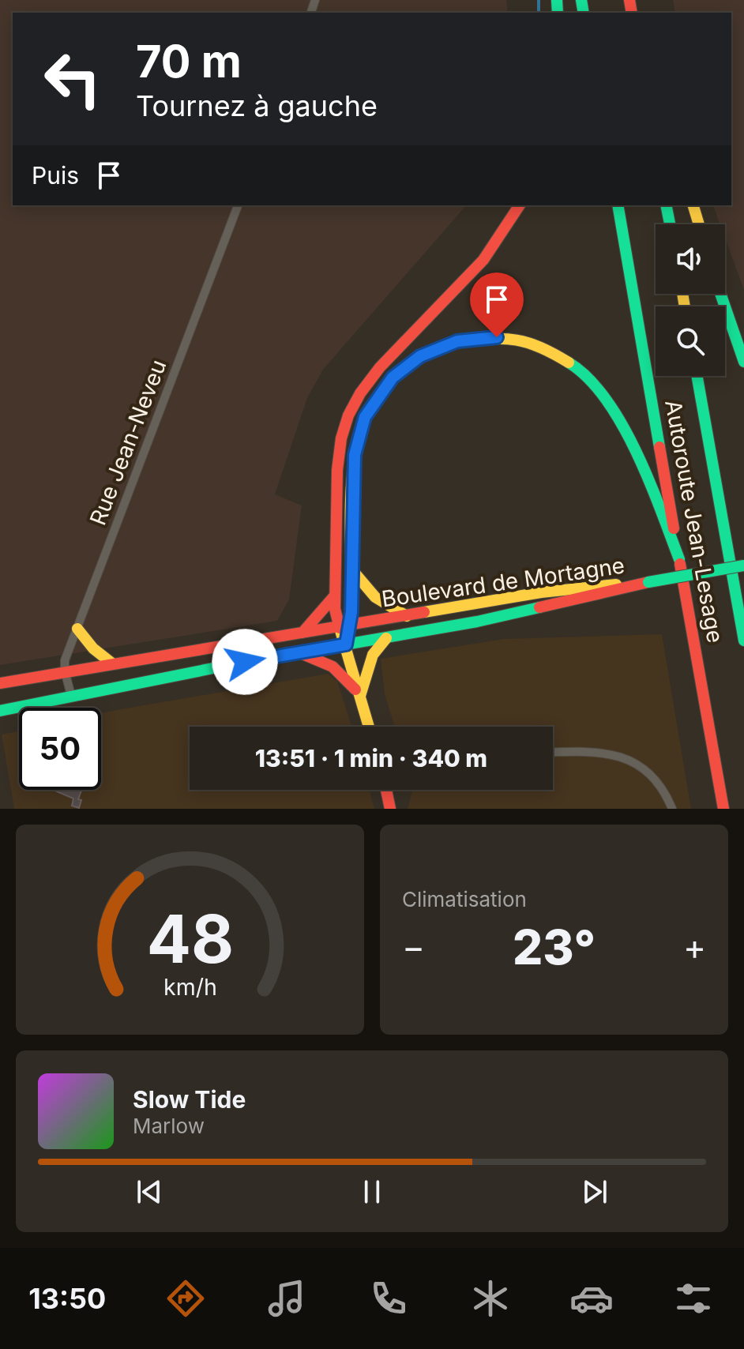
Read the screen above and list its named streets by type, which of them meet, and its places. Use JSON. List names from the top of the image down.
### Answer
{
  "streets": {
    "main road": ["Autoroute Jean-Lesage", "Boulevard de Mortagne"],
    "street": ["Rue Jean-Neveu"]
  },
  "crossings": [
    ["Rue Jean-Neveu", "Boulevard de Mortagne"]
  ],
  "page": {
    "turn": ["70 m", "Tournez à gauche"],
    "then": "Puis",
    "limit": "50",
    "trip": "13:51 · 1 min · 340 m",
    "tile": "Climatisation",
    "heat": ["−", "23°", "+"],
    "song": ["Slow Tide", "Marlow"],
    "tabs": "13:50",
    "gauge": ["48", "km/h"]
  }
}
